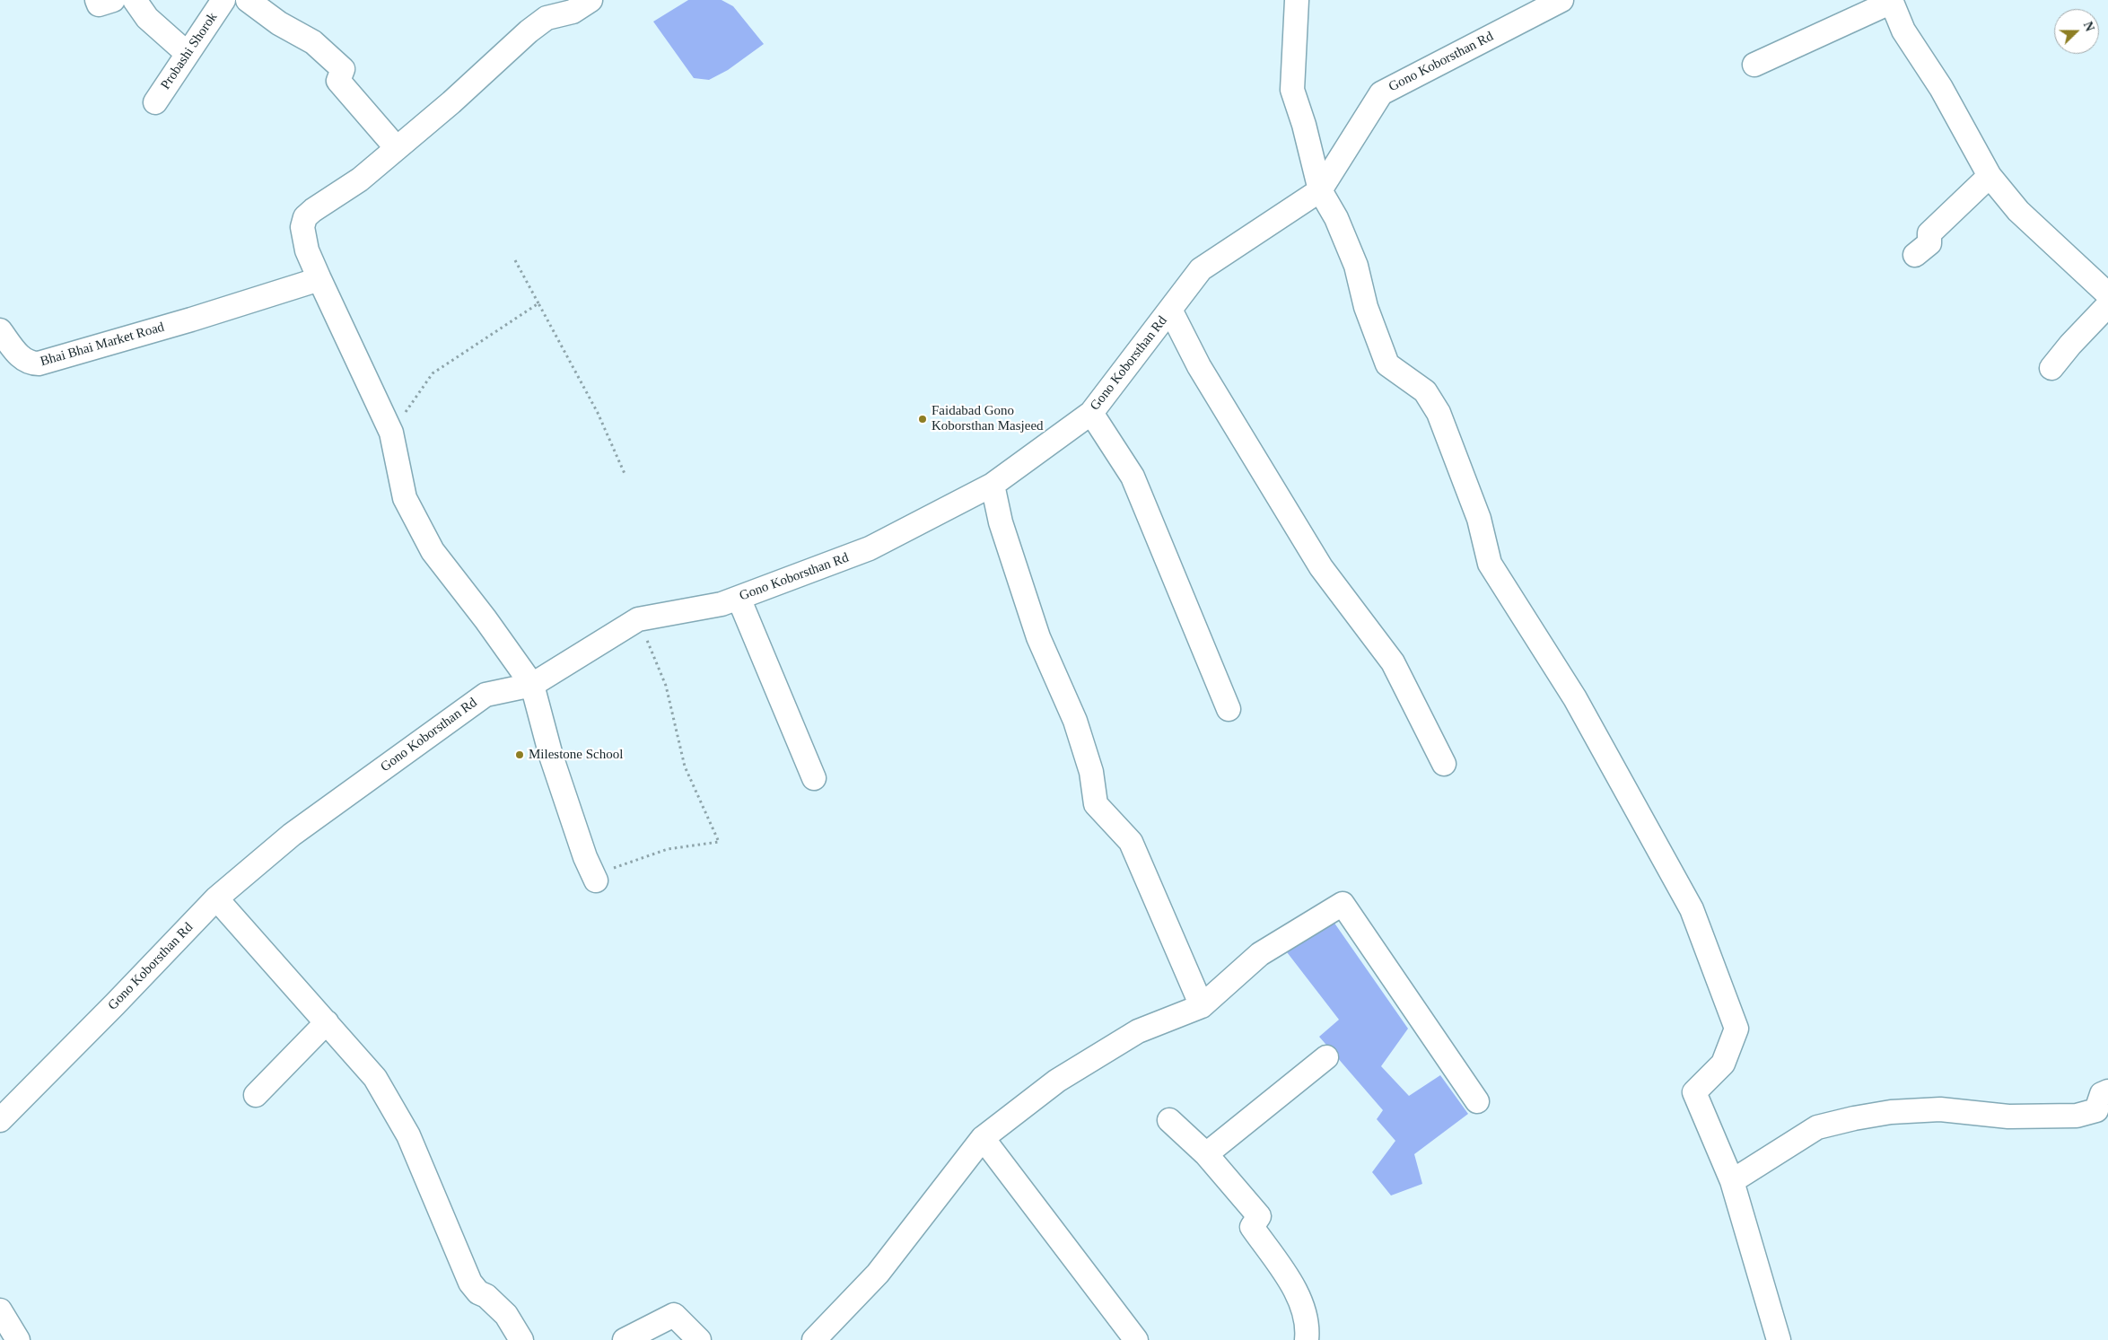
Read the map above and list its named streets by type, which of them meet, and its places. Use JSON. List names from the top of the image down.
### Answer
{
  "streets": {
    "street": ["Probashi Shorok", "Gono Koborsthan Rd", "Bhai Bhai Market Road"]
  },
  "places": ["Faidabad Gono Koborsthan Masjeed", "Milestone School"],
  "north": "right"
}
